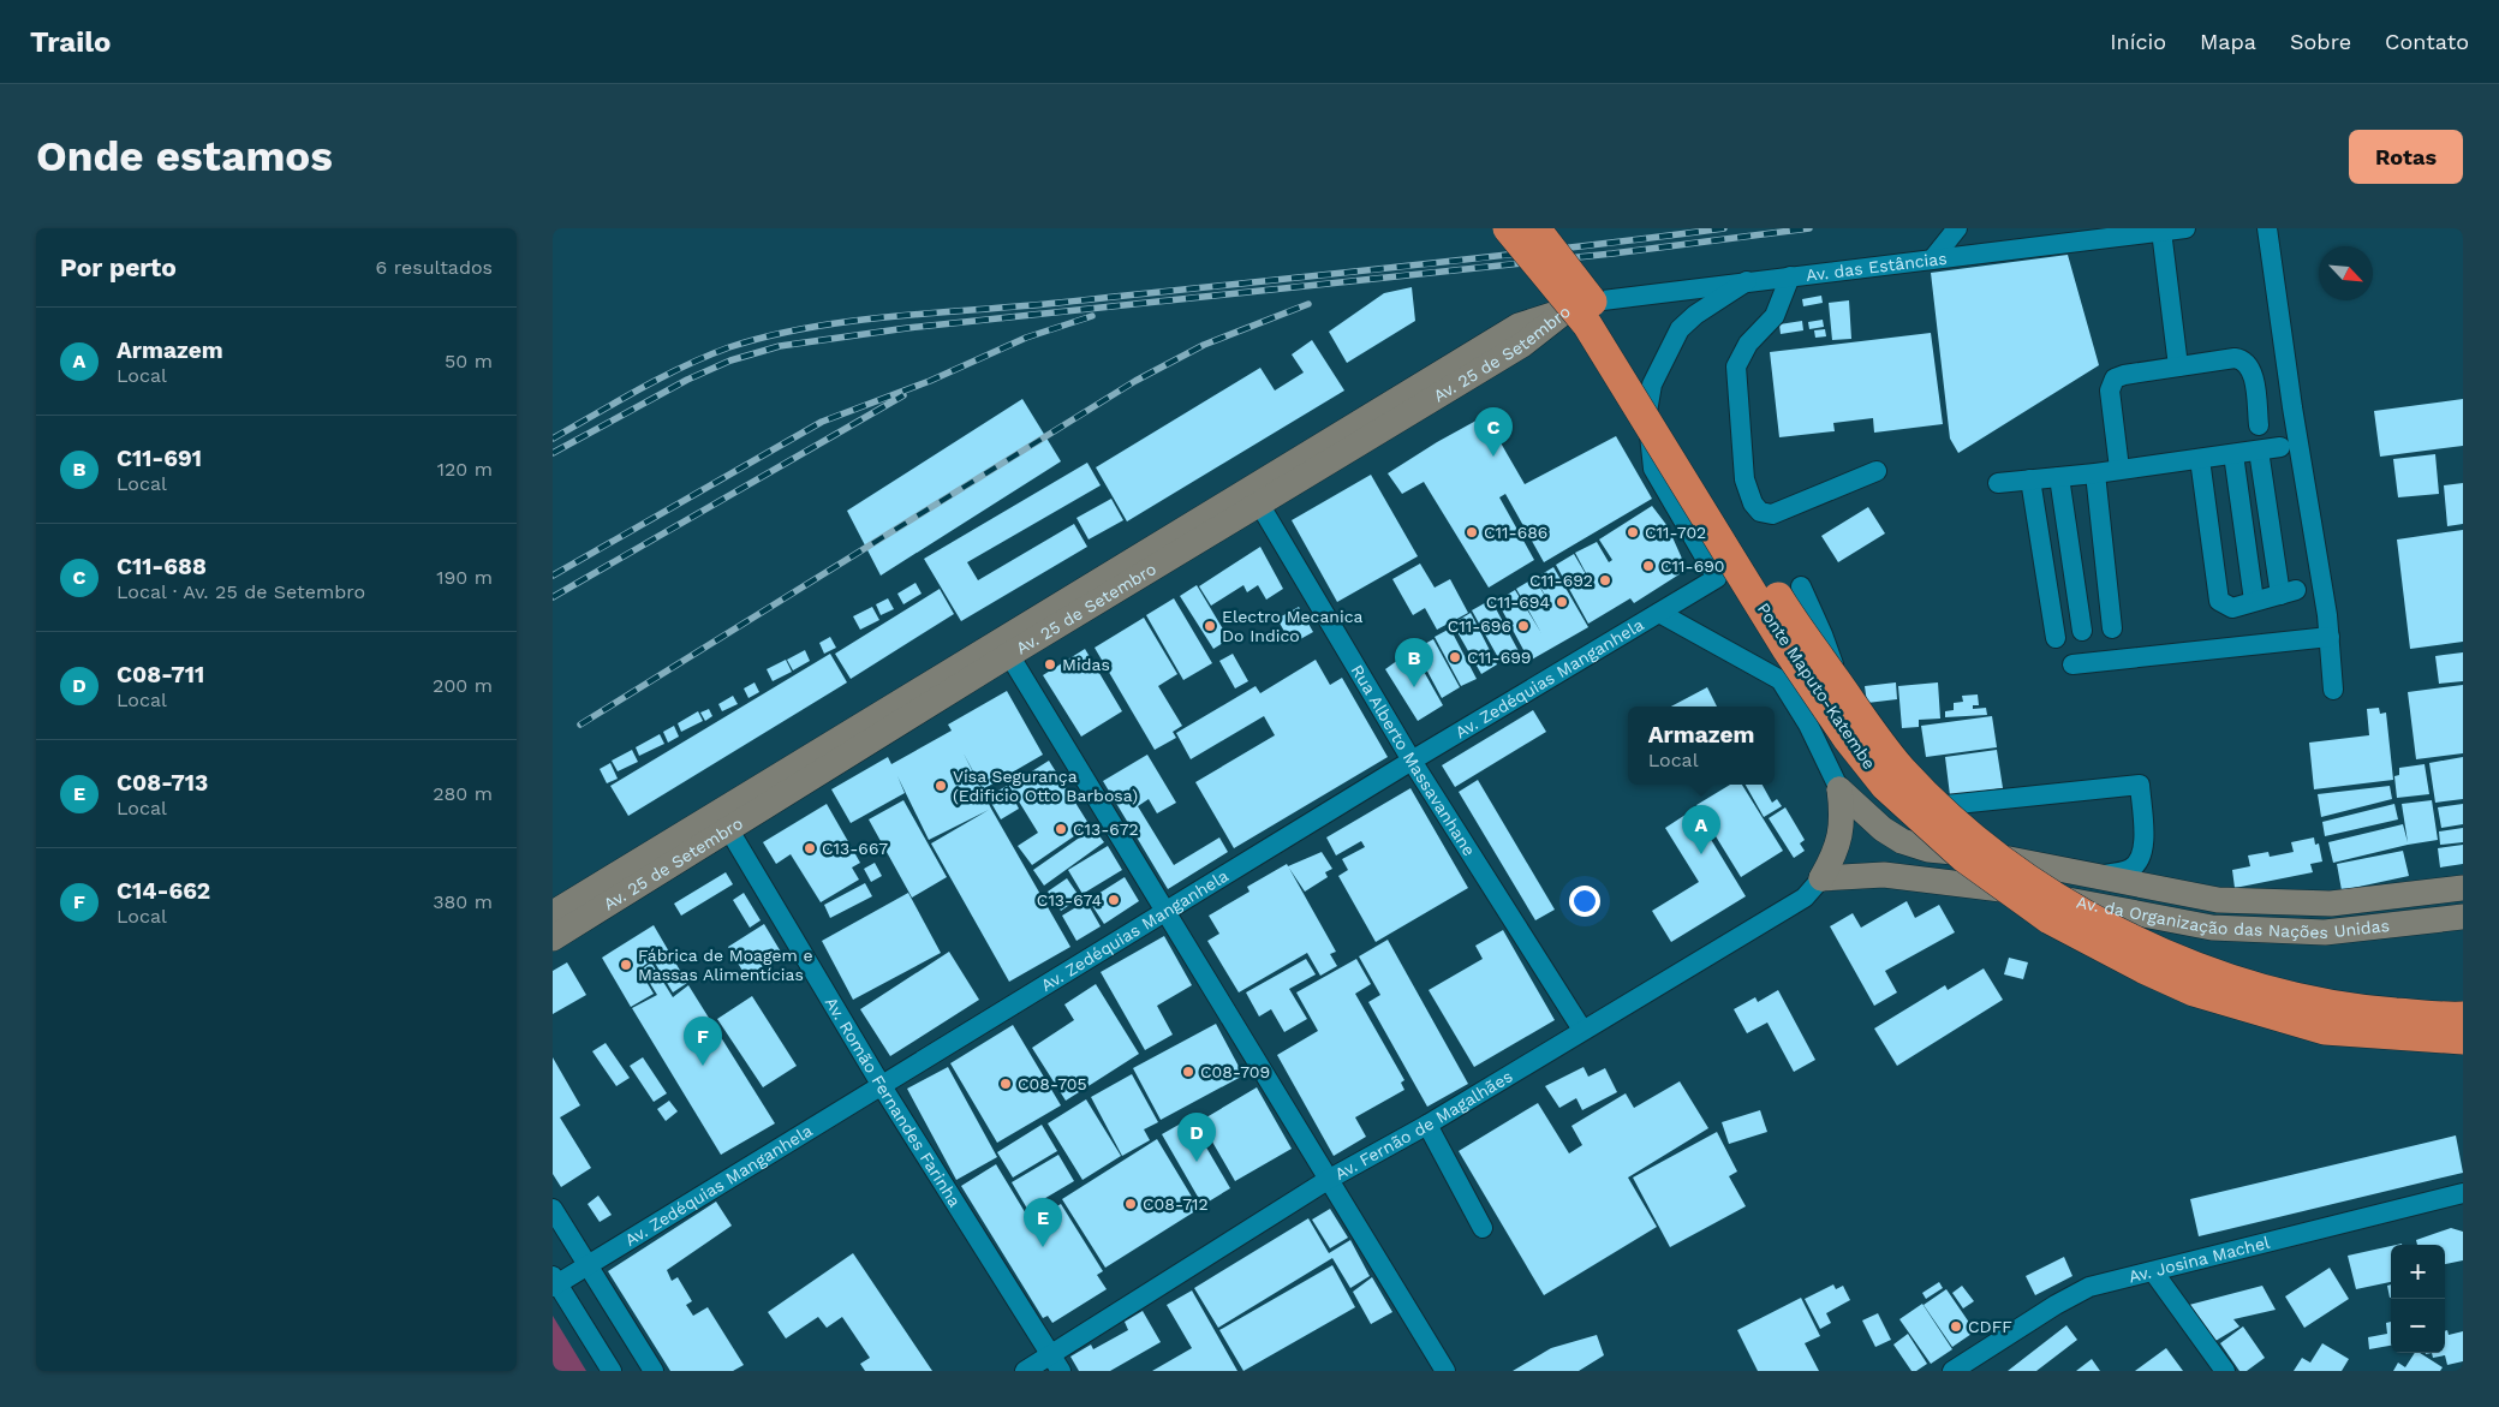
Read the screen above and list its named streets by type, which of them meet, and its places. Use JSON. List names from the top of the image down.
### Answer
{
  "streets": {
    "highway": ["Ponte Maputo-Katembe"],
    "main road": ["Av. 25 de Setembro", "Av. da Organização das Nações Unidas"],
    "street": [
      "Av. das Estâncias",
      "Av. Zedéquias Manganhela",
      "Rua Alberto Massavanhane",
      "Av. Romão Fernandes Farinha",
      "Av. Fernão de Magalhães",
      "Av. Josina Machel"
    ]
  },
  "crossings": [
    ["Av. das Estâncias", "Av. 25 de Setembro"],
    ["Av. das Estâncias", "Av. Zedéquias Manganhela"],
    ["Av. 25 de Setembro", "Rua Alberto Massavanhane"],
    ["Av. 25 de Setembro", "Av. Romão Fernandes Farinha"],
    ["Av. Zedéquias Manganhela", "Rua Alberto Massavanhane"],
    ["Av. Zedéquias Manganhela", "Av. Romão Fernandes Farinha"],
    ["Rua Alberto Massavanhane", "Av. Fernão de Magalhães"],
    ["Av. da Organização das Nações Unidas", "Av. Fernão de Magalhães"],
    ["Av. Romão Fernandes Farinha", "Av. Fernão de Magalhães"]
  ],
  "places": [
    "C11-686",
    "C11-702",
    "C11-690",
    "C11-692",
    "C11-694",
    "Electro Mecanica Do Indico",
    "C11-696",
    "C11-699",
    "Midas",
    "Visa Segurança (Edificio Otto Barbosa)",
    "C13-672",
    "C13-667",
    "C13-674",
    "Fábrica de Moagem e Massas Alimentícias",
    "C08-709",
    "C08-705",
    "C08-712",
    "CDFF"
  ],
  "north": "bottom right",
  "page": {
    "header": "Trailo",
    "nav": [
      "Início",
      "Mapa",
      "Sobre",
      "Contato"
    ],
    "buttons": "Rotas",
    "title": "Onde estamos",
    "heading": ["Por perto", "6 resultados"],
    "list": [
      {
        "mark": "A",
        "name": "Armazem",
        "note": "Local",
        "value": "50 m"
      },
      {
        "mark": "B",
        "name": "C11-691",
        "note": "Local",
        "value": "120 m"
      },
      {
        "mark": "C",
        "name": "C11-688",
        "note": "Local · Av. 25 de Setembro",
        "value": "190 m"
      },
      {
        "mark": "D",
        "name": "C08-711",
        "note": "Local",
        "value": "200 m"
      },
      {
        "mark": "E",
        "name": "C08-713",
        "note": "Local",
        "value": "280 m"
      },
      {
        "mark": "F",
        "name": "C14-662",
        "note": "Local",
        "value": "380 m"
      }
    ],
    "pins": [
      "C",
      "B",
      "A",
      "F",
      "D",
      "E"
    ],
    "popup": ["Armazem", "Local"],
    "map_buttons": ["+", "−"]
  }
}
